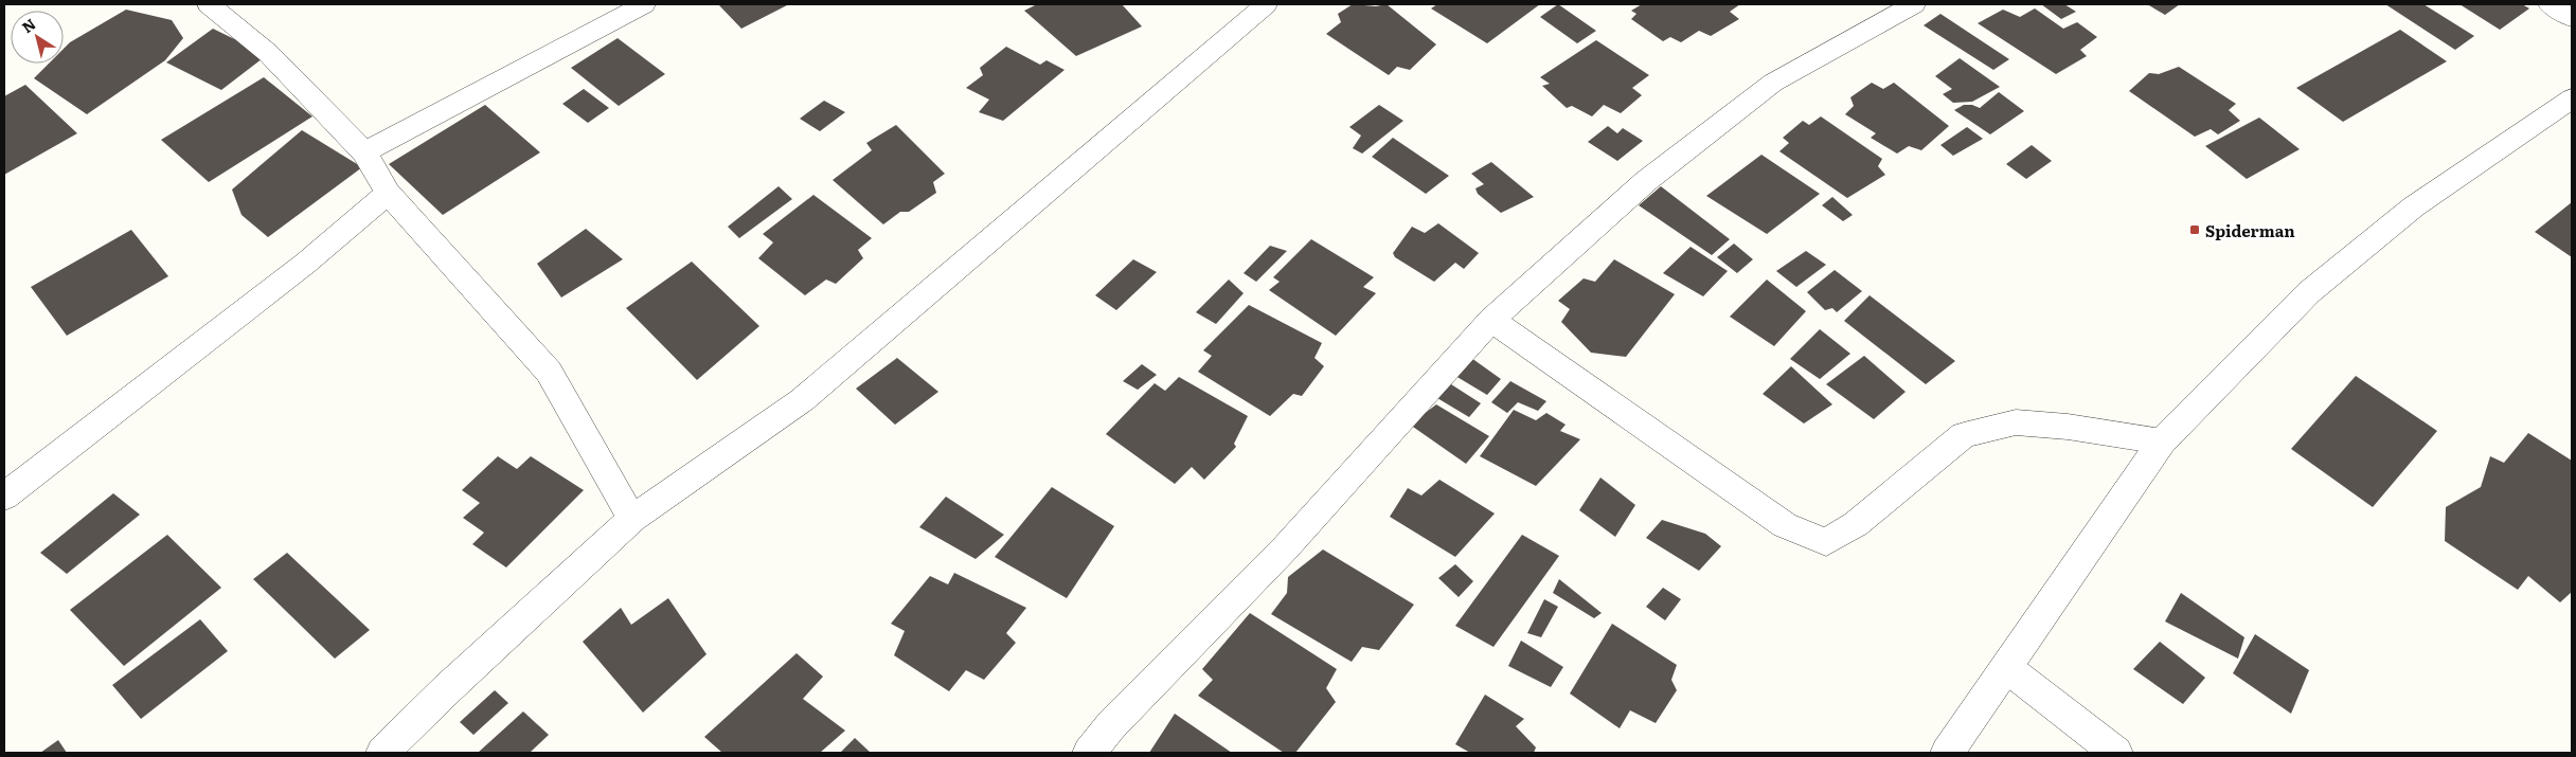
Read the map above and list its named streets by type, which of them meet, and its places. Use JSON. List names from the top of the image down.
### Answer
{
  "places": {
    "transit": ["Spiderman"]
  },
  "north": "top left"
}
